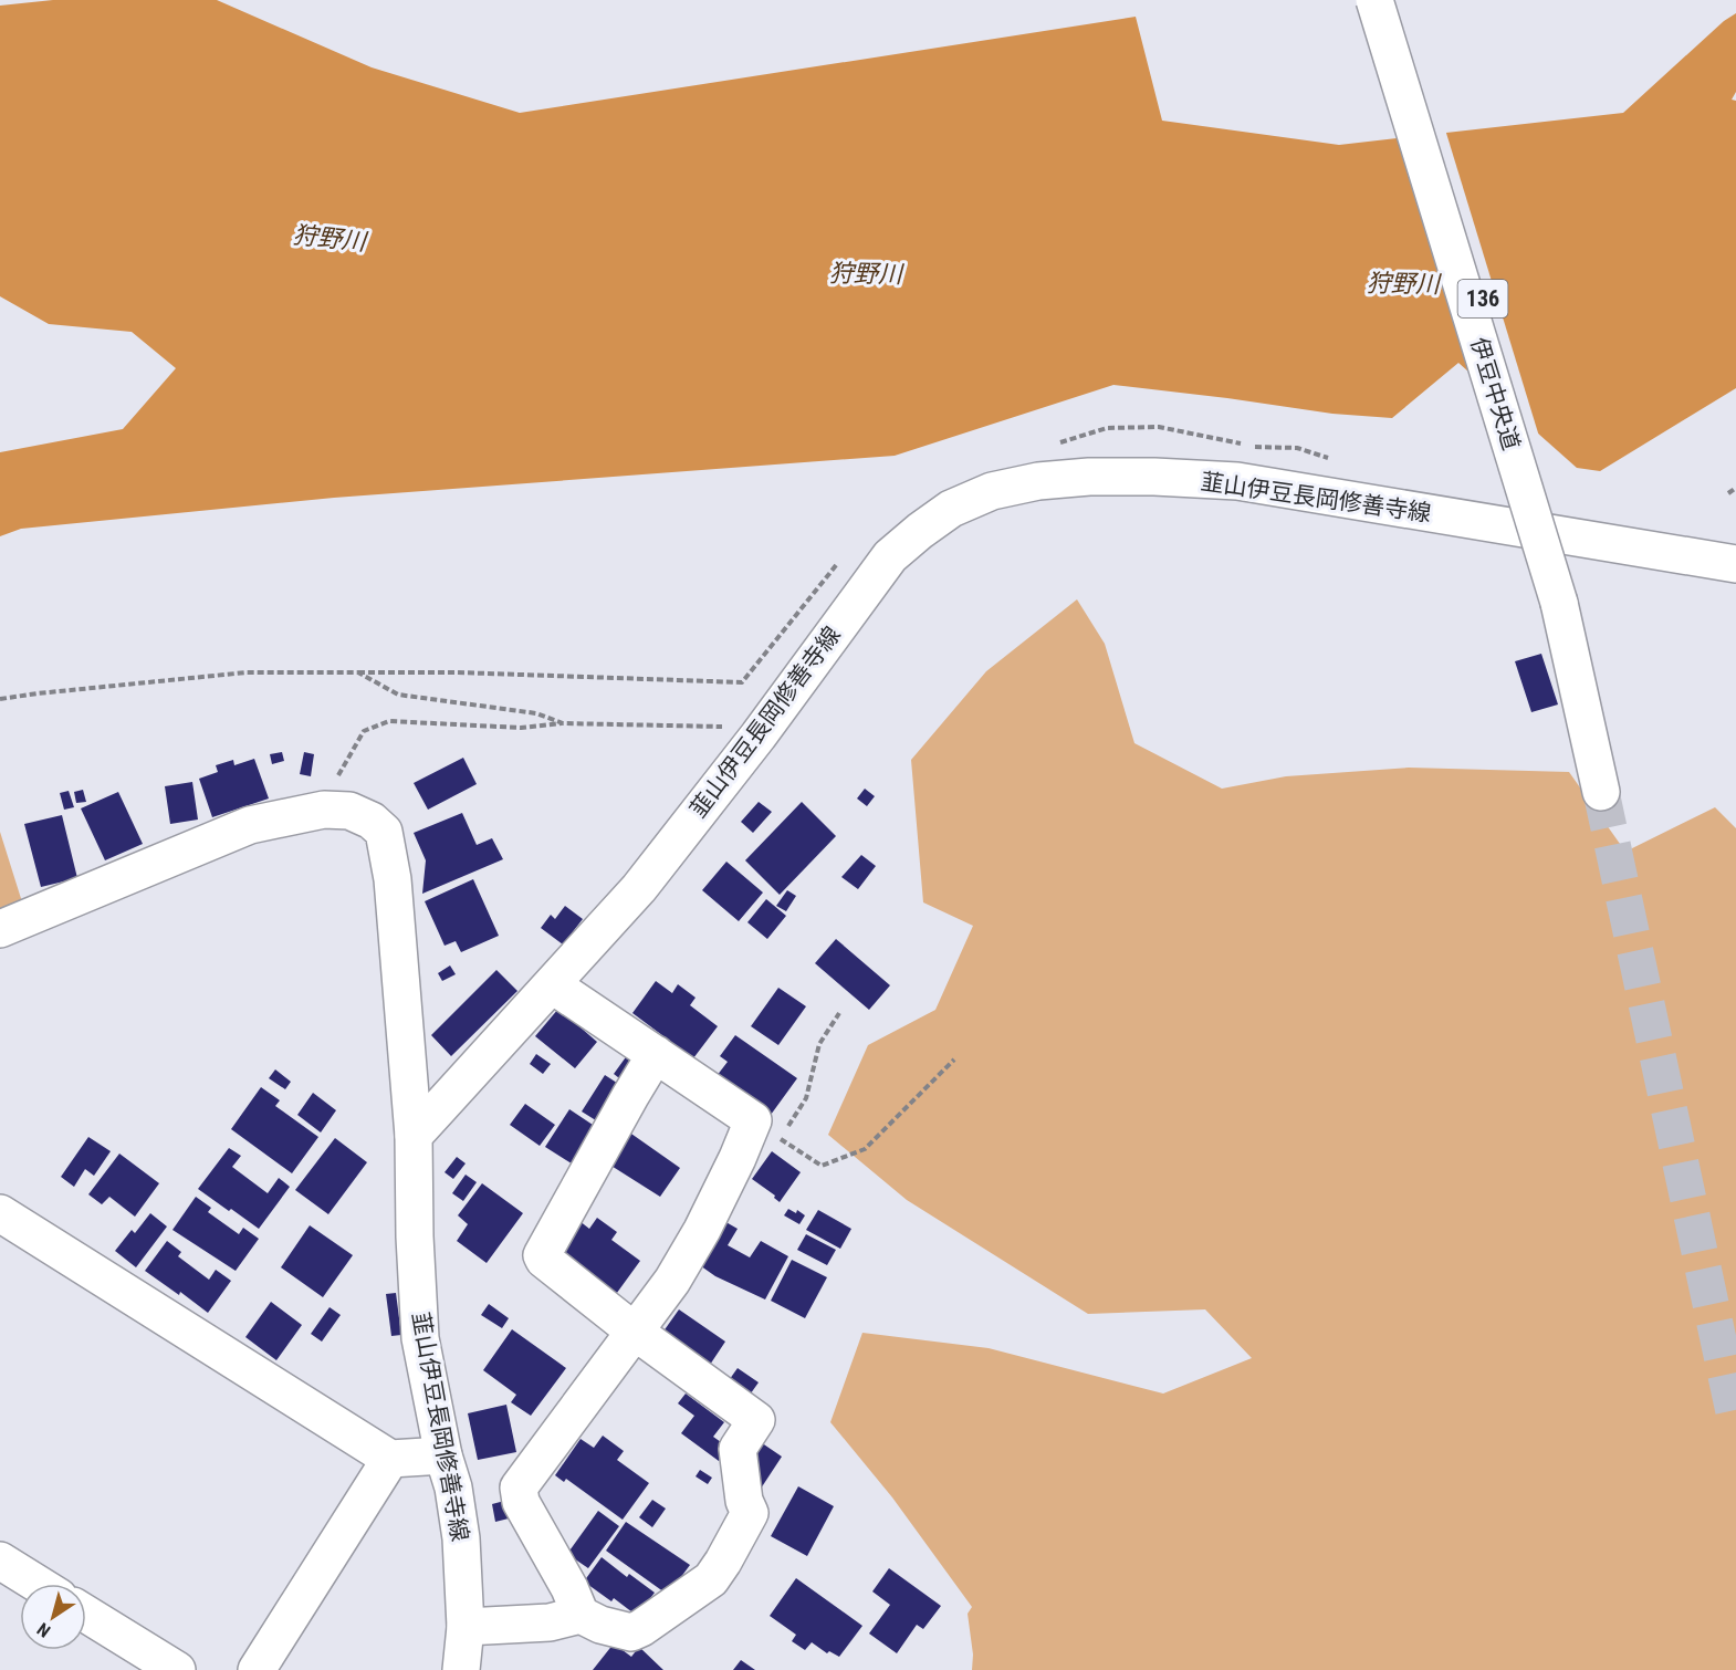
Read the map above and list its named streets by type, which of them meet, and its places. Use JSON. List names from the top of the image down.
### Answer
{
  "streets": {
    "main road": ["136", "伊豆中央道", "韮山伊豆長岡修善寺線"]
  },
  "water": ["狩野川"],
  "north": "bottom left"
}
